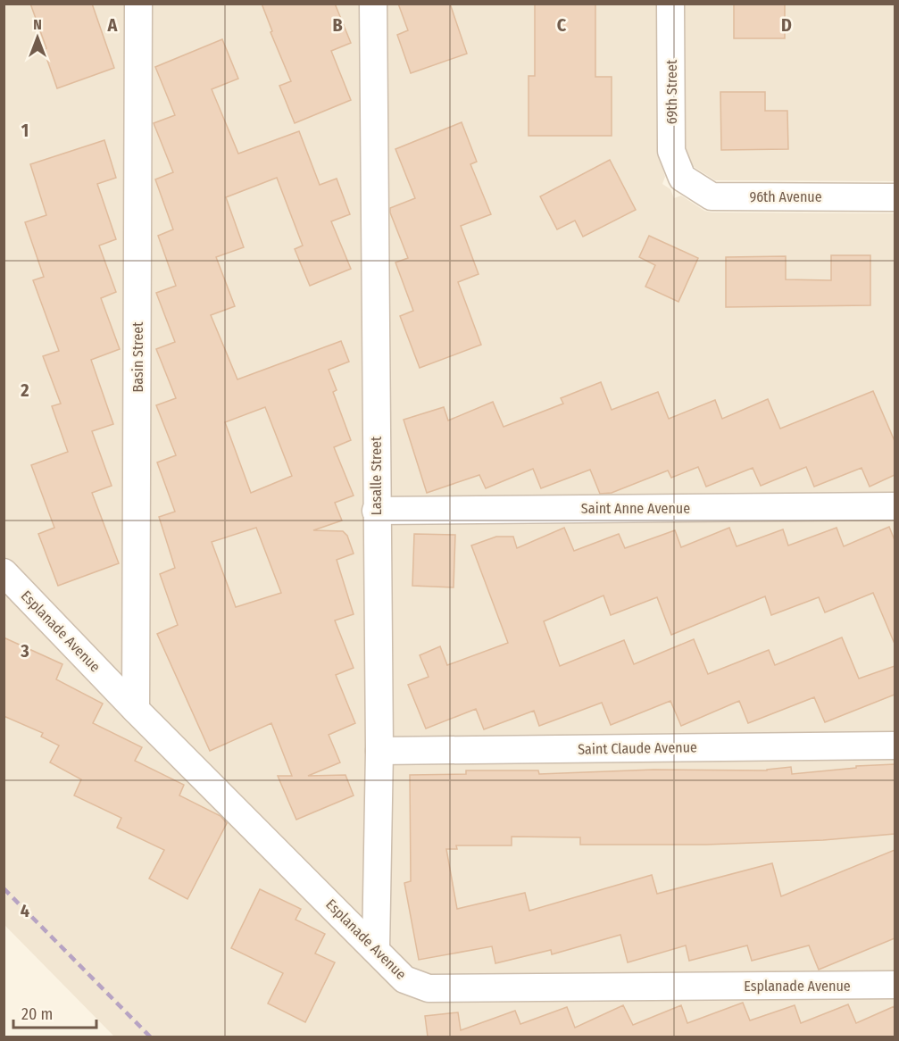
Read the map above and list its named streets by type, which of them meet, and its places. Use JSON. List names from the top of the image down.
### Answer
{
  "streets": {
    "street": [
      "69th Street",
      "96th Avenue",
      "Basin Street",
      "Lasalle Street",
      "Saint Anne Avenue",
      "Esplanade Avenue",
      "Saint Claude Avenue"
    ]
  },
  "crossings": [
    ["69th Street", "96th Avenue"],
    ["Basin Street", "Esplanade Avenue"],
    ["Lasalle Street", "Saint Anne Avenue"],
    ["Lasalle Street", "Esplanade Avenue"],
    ["Lasalle Street", "Saint Claude Avenue"]
  ],
  "scale_bar": "20 m",
  "north": "top",
  "grid": {
    "columns": [
      "A",
      "B",
      "C",
      "D"
    ],
    "rows": [
      "1",
      "2",
      "3",
      "4"
    ]
  }
}
